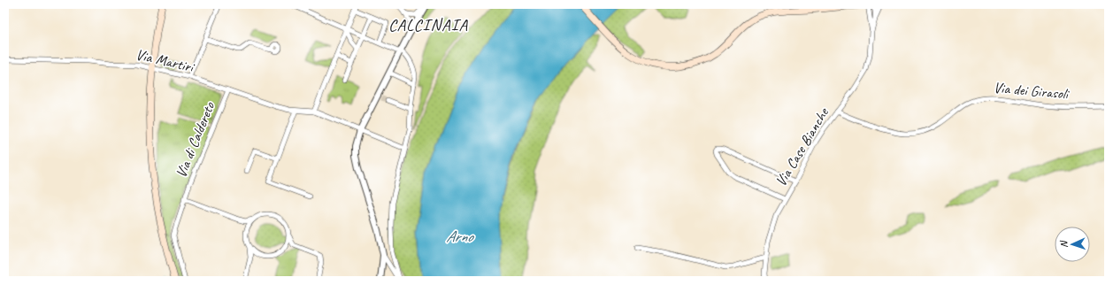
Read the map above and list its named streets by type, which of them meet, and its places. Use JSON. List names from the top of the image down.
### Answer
{
  "streets": {
    "street": [
      "Via Martiri",
      "Via dei Girasoli",
      "Via di Caldereto",
      "Via Case Bianche"
    ]
  },
  "crossings": [
    ["Via Martiri", "Via di Caldereto"],
    ["Via dei Girasoli", "Via Case Bianche"]
  ],
  "districts": ["CALCINAIA"],
  "water": ["Arno"],
  "north": "left"
}
